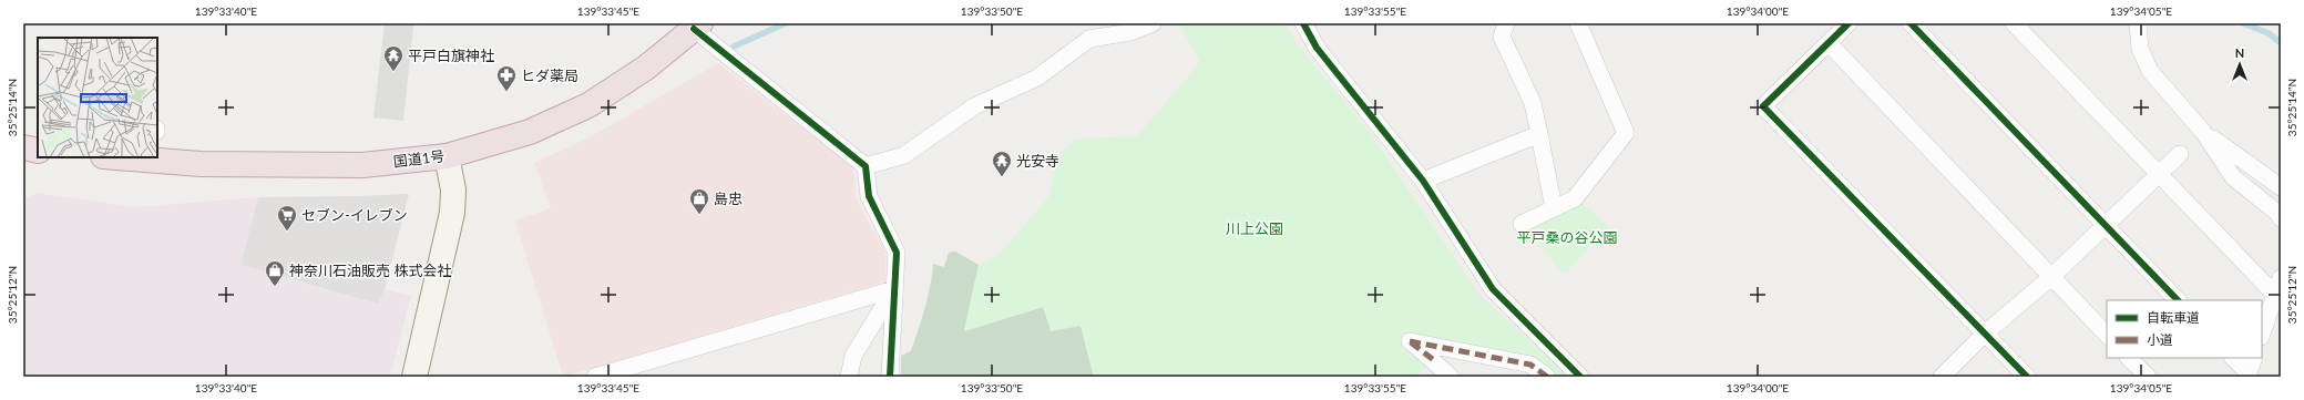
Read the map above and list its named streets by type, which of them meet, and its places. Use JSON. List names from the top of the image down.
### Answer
{
  "streets": {
    "highway": ["国道1号"]
  },
  "parks": ["川上公園", "平戸桑の谷公園"],
  "places": {
    "temple": ["平戸白旗神社", "光安寺"],
    "pharmacy": ["ヒダ薬局"],
    "shop": ["島忠", "神奈川石油販売 株式会社"],
    "supermarket": ["セブン-イレブン"]
  },
  "legend": ["自転車道", "小道"],
  "north": "top",
  "coordinates": [
    "139°33'40\"E",
    "139°33'45\"E",
    "139°33'50\"E",
    "139°33'55\"E",
    "139°34'00\"E",
    "139°34'05\"E",
    "35°25'14\"N",
    "35°25'12\"N"
  ]
}
